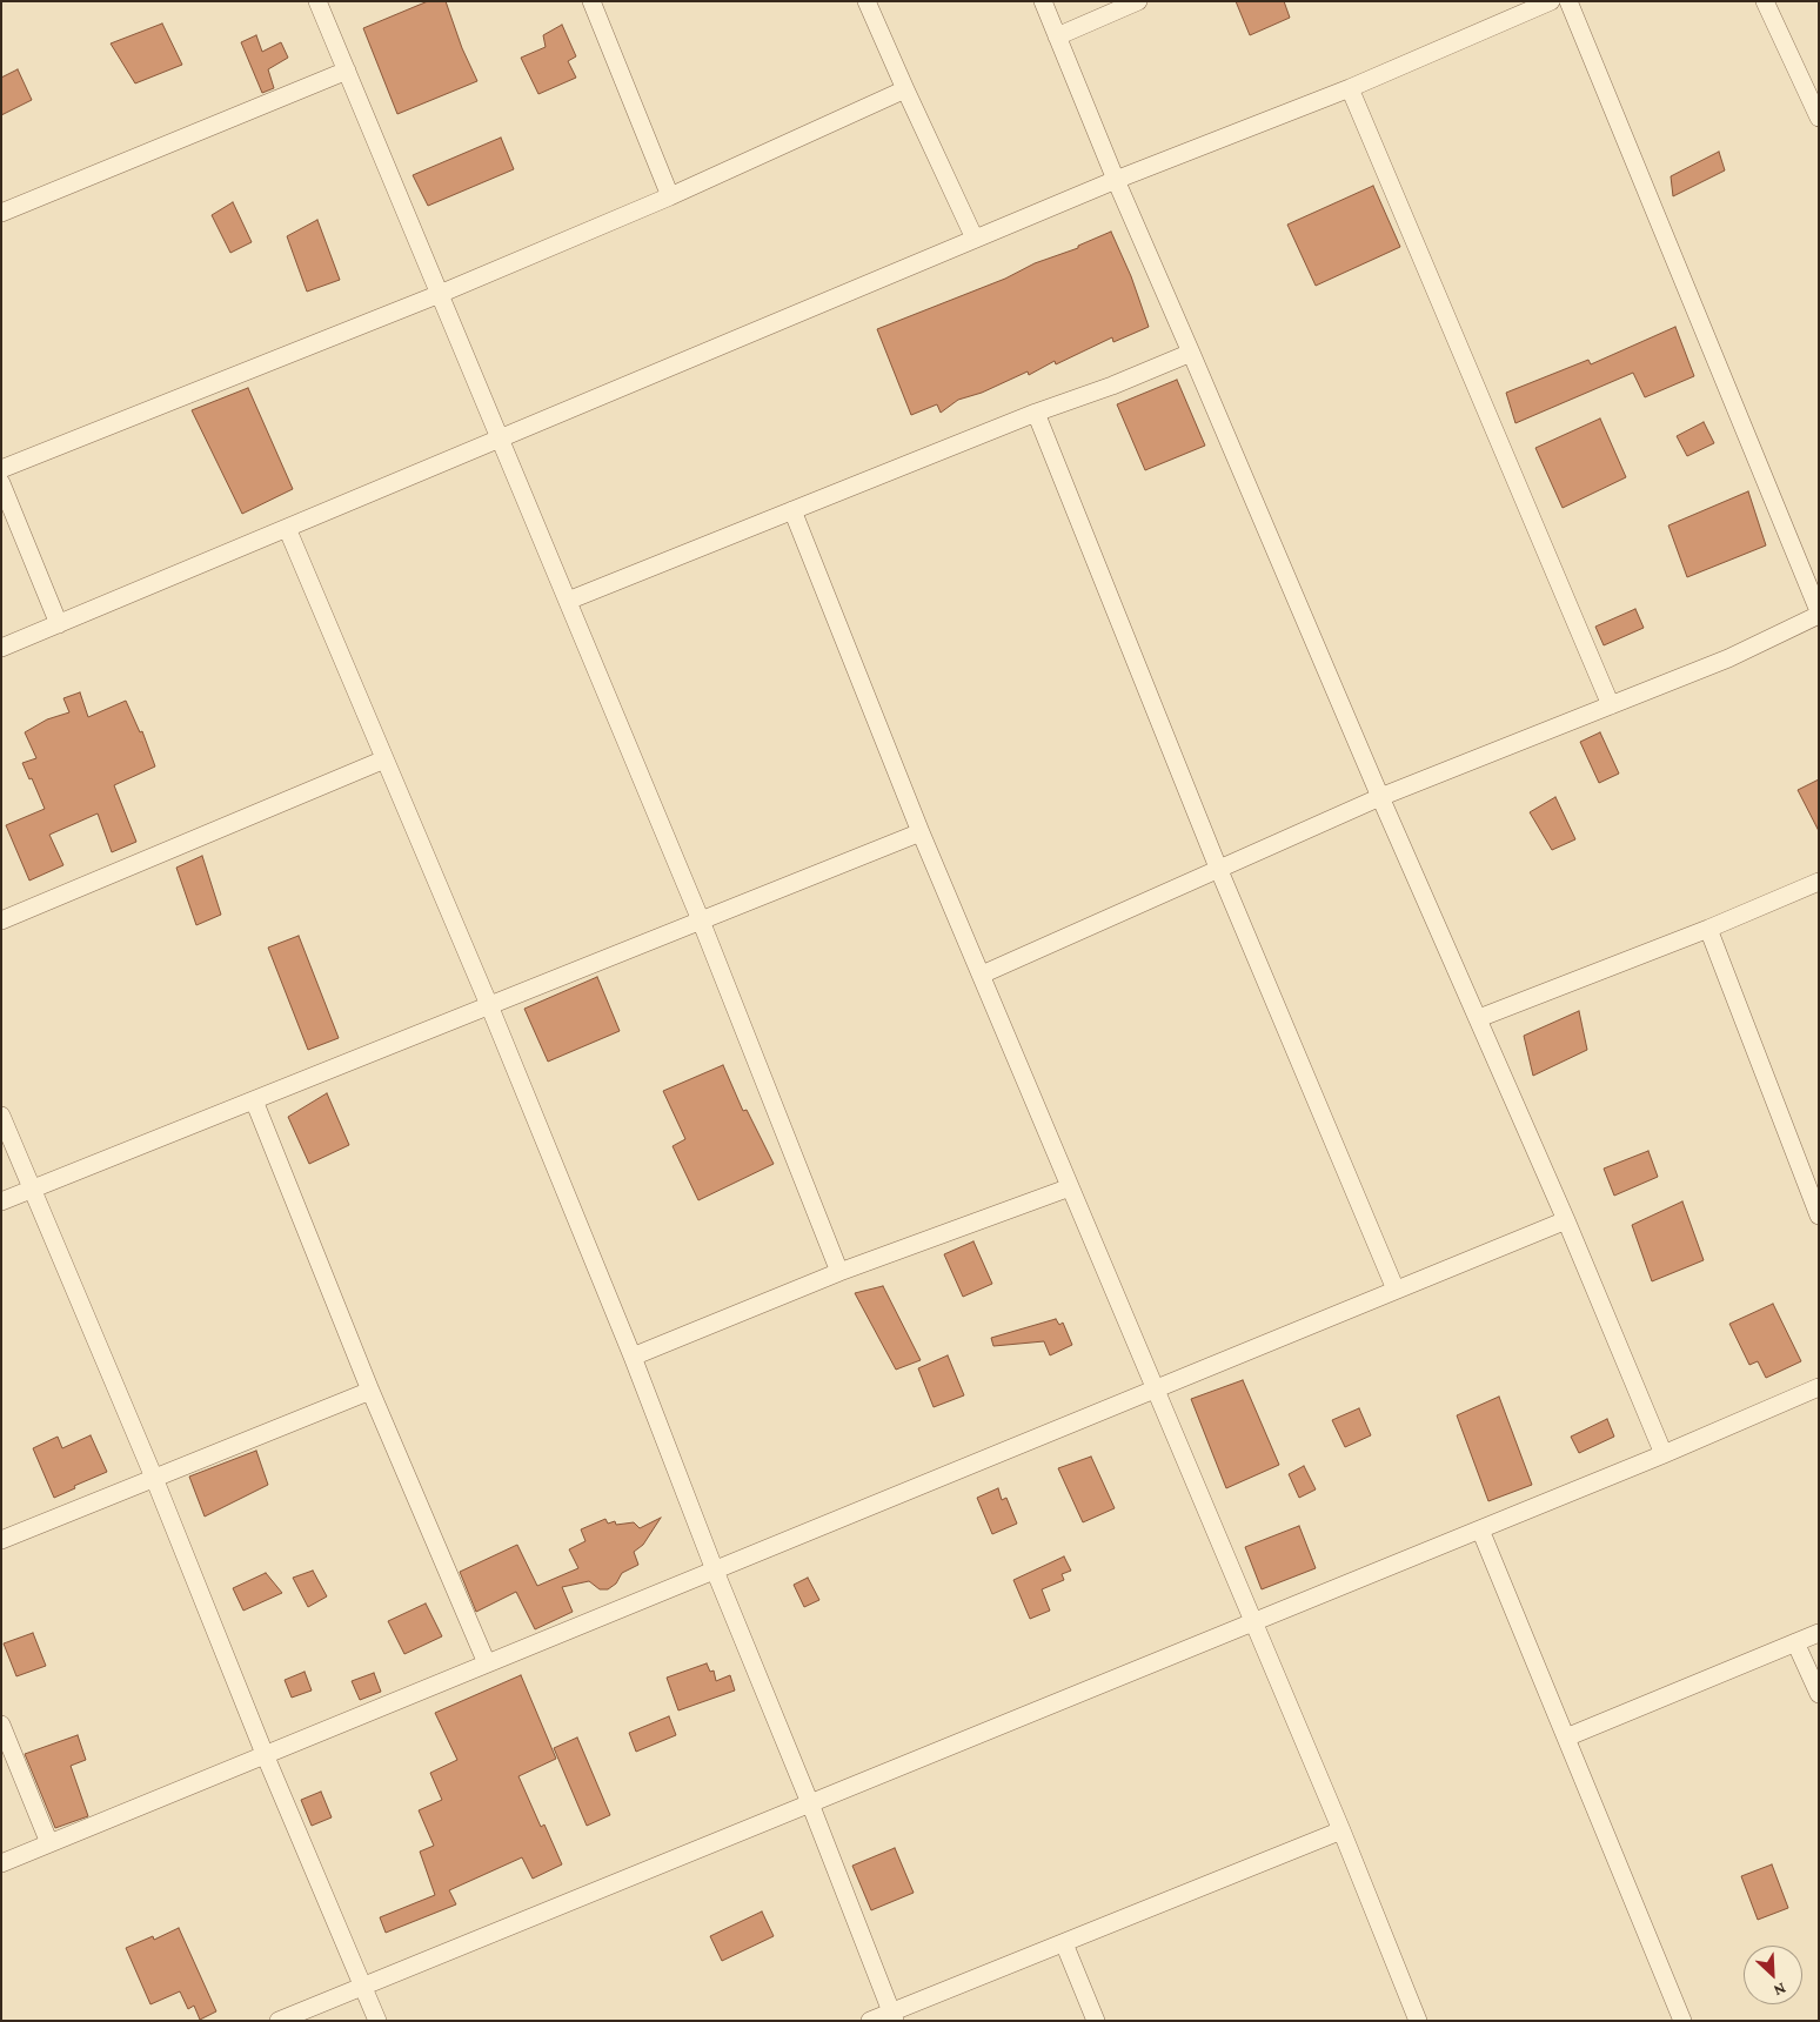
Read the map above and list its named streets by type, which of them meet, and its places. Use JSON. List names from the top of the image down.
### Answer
{
  "north": "bottom right"
}
